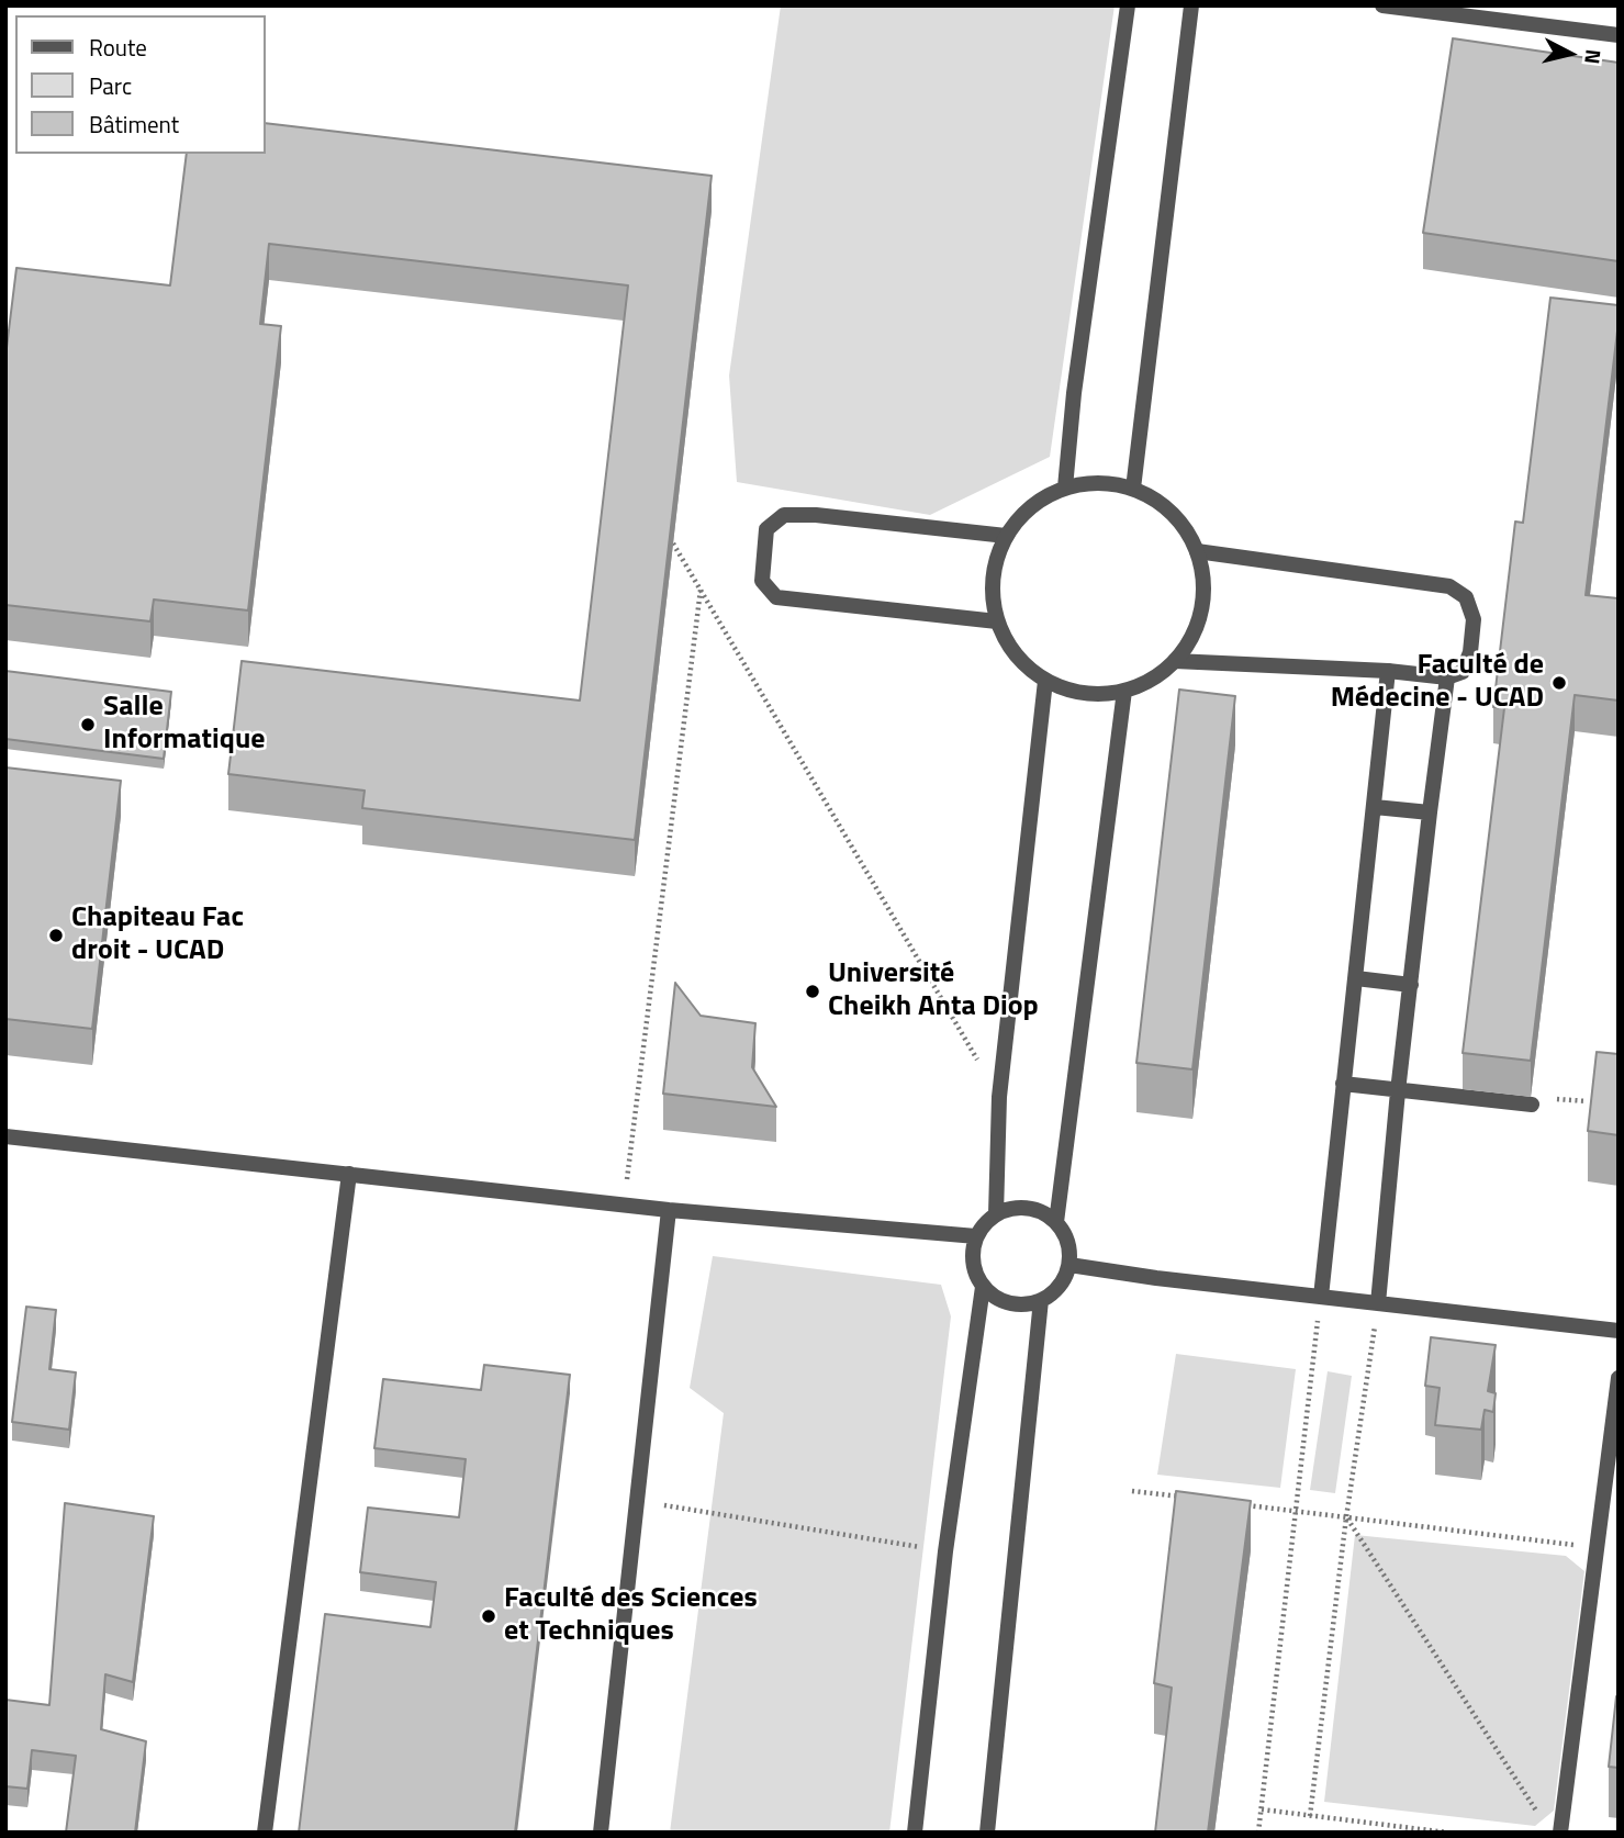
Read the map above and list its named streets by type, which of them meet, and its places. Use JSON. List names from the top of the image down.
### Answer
{
  "places": [
    "Faculté de Médecine - UCAD",
    "Salle Informatique",
    "Chapiteau Fac droit - UCAD",
    "Université Cheikh Anta Diop",
    "Faculté des Sciences et Techniques"
  ],
  "legend": ["Route", "Parc", "Bâtiment"],
  "north": "right"
}
